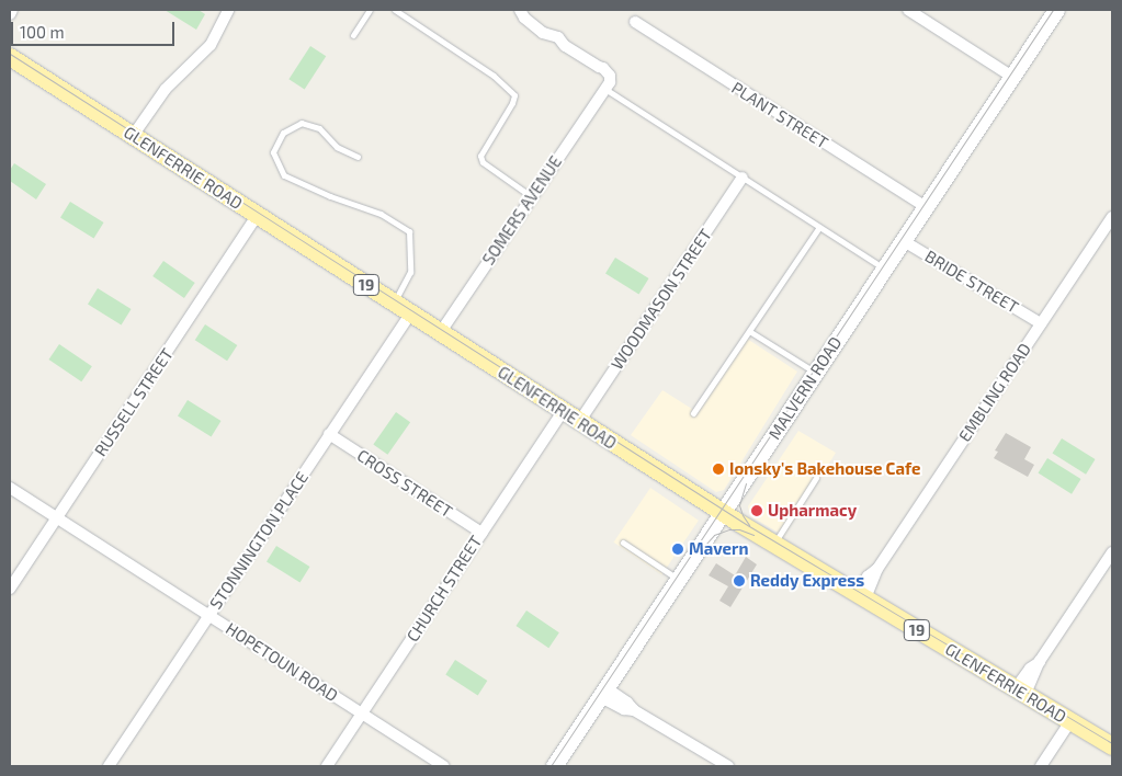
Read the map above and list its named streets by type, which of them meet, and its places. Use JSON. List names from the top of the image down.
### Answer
{
  "streets": {
    "main road": ["GLENFERRIE ROAD", "19", "MALVERN ROAD"],
    "street": [
      "PLANT STREET",
      "SOMERS AVENUE",
      "BRIDE STREET",
      "WOODMASON STREET",
      "EMBLING ROAD",
      "RUSSELL STREET",
      "CROSS STREET",
      "STONNINGTON PLACE",
      "CHURCH STREET",
      "HOPETOUN ROAD"
    ]
  },
  "crossings": [
    ["PLANT STREET", "MALVERN ROAD"],
    ["GLENFERRIE ROAD", "SOMERS AVENUE"],
    ["GLENFERRIE ROAD", "WOODMASON STREET"],
    ["GLENFERRIE ROAD", "MALVERN ROAD"],
    ["GLENFERRIE ROAD", "EMBLING ROAD"],
    ["GLENFERRIE ROAD", "RUSSELL STREET"],
    ["GLENFERRIE ROAD", "STONNINGTON PLACE"],
    ["GLENFERRIE ROAD", "CHURCH STREET"],
    ["BRIDE STREET", "MALVERN ROAD"],
    ["BRIDE STREET", "EMBLING ROAD"],
    ["RUSSELL STREET", "HOPETOUN ROAD"],
    ["CROSS STREET", "STONNINGTON PLACE"],
    ["CROSS STREET", "CHURCH STREET"],
    ["STONNINGTON PLACE", "HOPETOUN ROAD"],
    ["CHURCH STREET", "HOPETOUN ROAD"]
  ],
  "places": [
    "Ionsky's Bakehouse Cafe",
    "Upharmacy",
    "Mavern",
    "Reddy Express"
  ],
  "scale_bar": "100 m"
}
